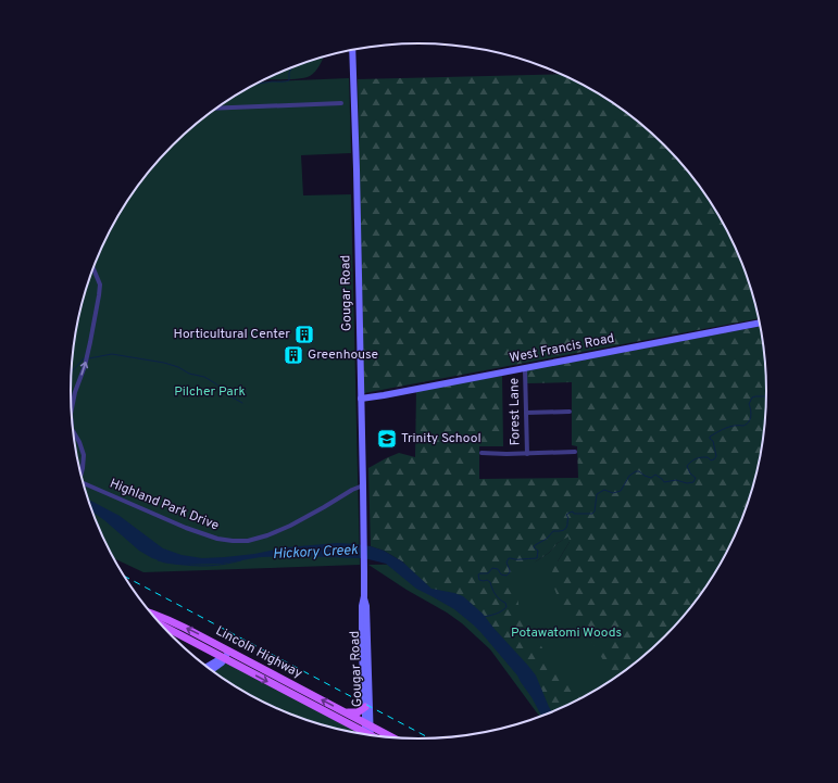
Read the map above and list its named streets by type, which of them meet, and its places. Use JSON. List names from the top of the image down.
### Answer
{
  "streets": {
    "main road": ["Lincoln Highway"],
    "street": [
      "Gougar Road",
      "West Francis Road",
      "Forest Lane",
      "Highland Park Drive"
    ]
  },
  "crossings": [
    ["Gougar Road", "West Francis Road"],
    ["Gougar Road", "Highland Park Drive"],
    ["Gougar Road", "Lincoln Highway"],
    ["West Francis Road", "Forest Lane"]
  ],
  "water": ["Hickory Creek"],
  "parks": ["Pilcher Park", "Potawatomi Woods"],
  "places": {
    "building": ["Horticultural Center", "Greenhouse"],
    "school or university": ["Trinity School"]
  }
}
